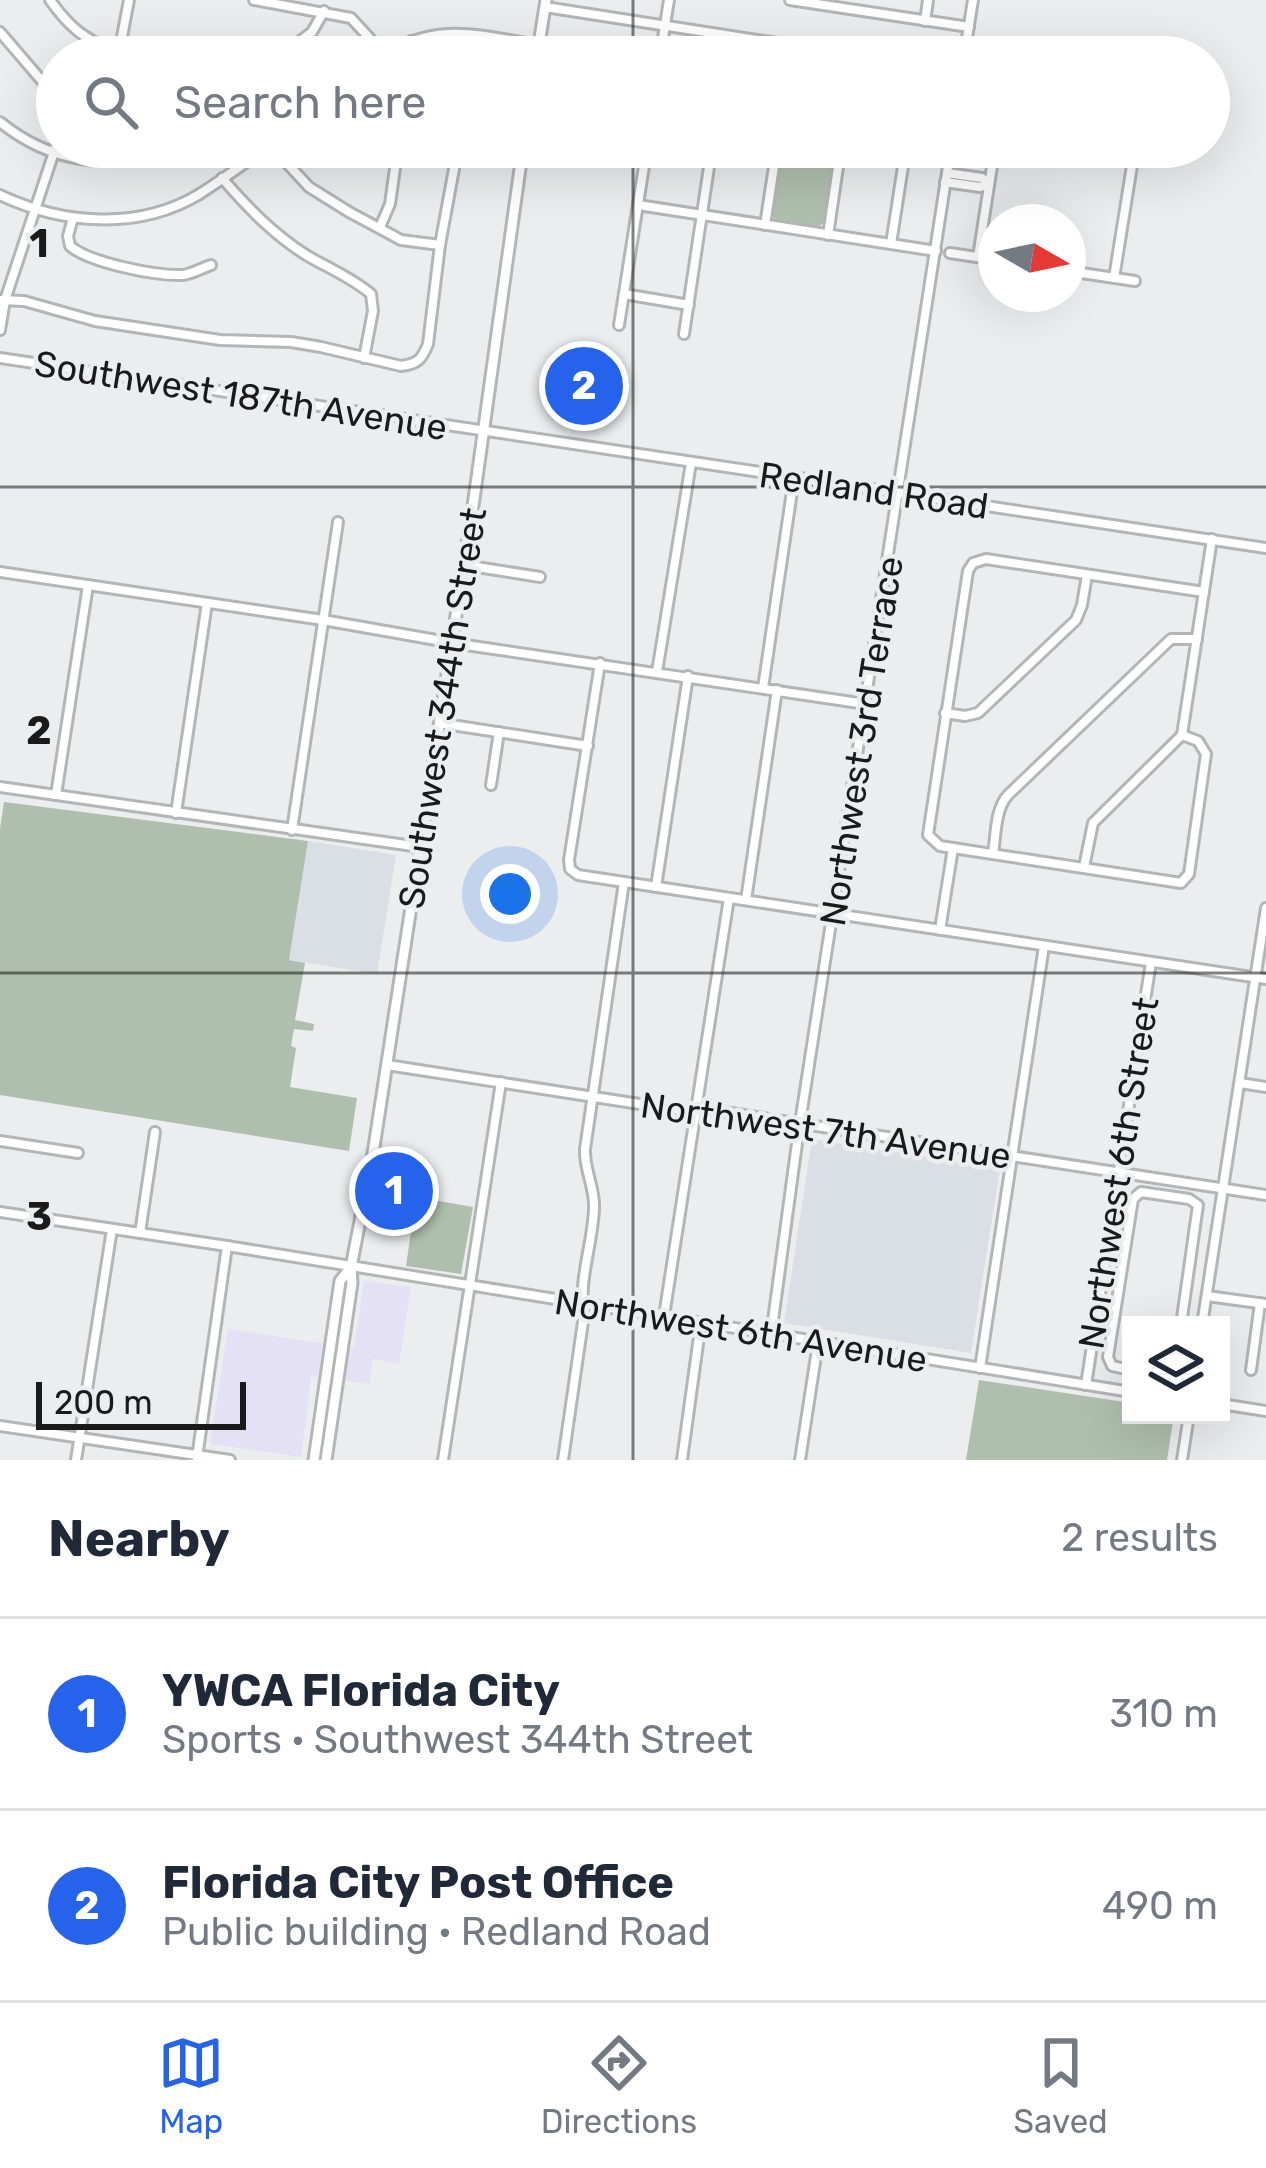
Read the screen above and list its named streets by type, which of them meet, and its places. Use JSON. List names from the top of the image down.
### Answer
{
  "streets": {
    "main road": ["Southwest 344th Street"],
    "street": [
      "Southwest 187th Avenue",
      "Redland Road",
      "Northwest 3rd Terrace",
      "Northwest 7th Avenue",
      "Northwest 6th Street",
      "Northwest 6th Avenue"
    ]
  },
  "crossings": [
    ["Southwest 187th Avenue", "Redland Road"],
    ["Southwest 187th Avenue", "Southwest 344th Street"],
    ["Redland Road", "Southwest 344th Street"],
    ["Redland Road", "Northwest 3rd Terrace"],
    ["Southwest 344th Street", "Northwest 7th Avenue"],
    ["Southwest 344th Street", "Northwest 6th Avenue"],
    ["Northwest 3rd Terrace", "Northwest 7th Avenue"],
    ["Northwest 3rd Terrace", "Northwest 6th Avenue"],
    ["Northwest 7th Avenue", "Northwest 6th Street"],
    ["Northwest 6th Street", "Northwest 6th Avenue"]
  ],
  "scale_bar": "200 m",
  "north": "right",
  "page": {
    "search": "Search here",
    "pins": ["2", "1"],
    "scale": "200 m",
    "heading": ["Nearby", "2 results"],
    "list": [
      {
        "mark": "1",
        "name": "YWCA Florida City",
        "note": "Sports · Southwest 344th Street",
        "value": "310 m"
      },
      {
        "mark": "2",
        "name": "Florida City Post Office",
        "note": "Public building · Redland Road",
        "value": "490 m"
      }
    ],
    "nav": ["Map", "Directions", "Saved"]
  },
  "grid": {
    "rows": ["1", "2", "3"]
  }
}
